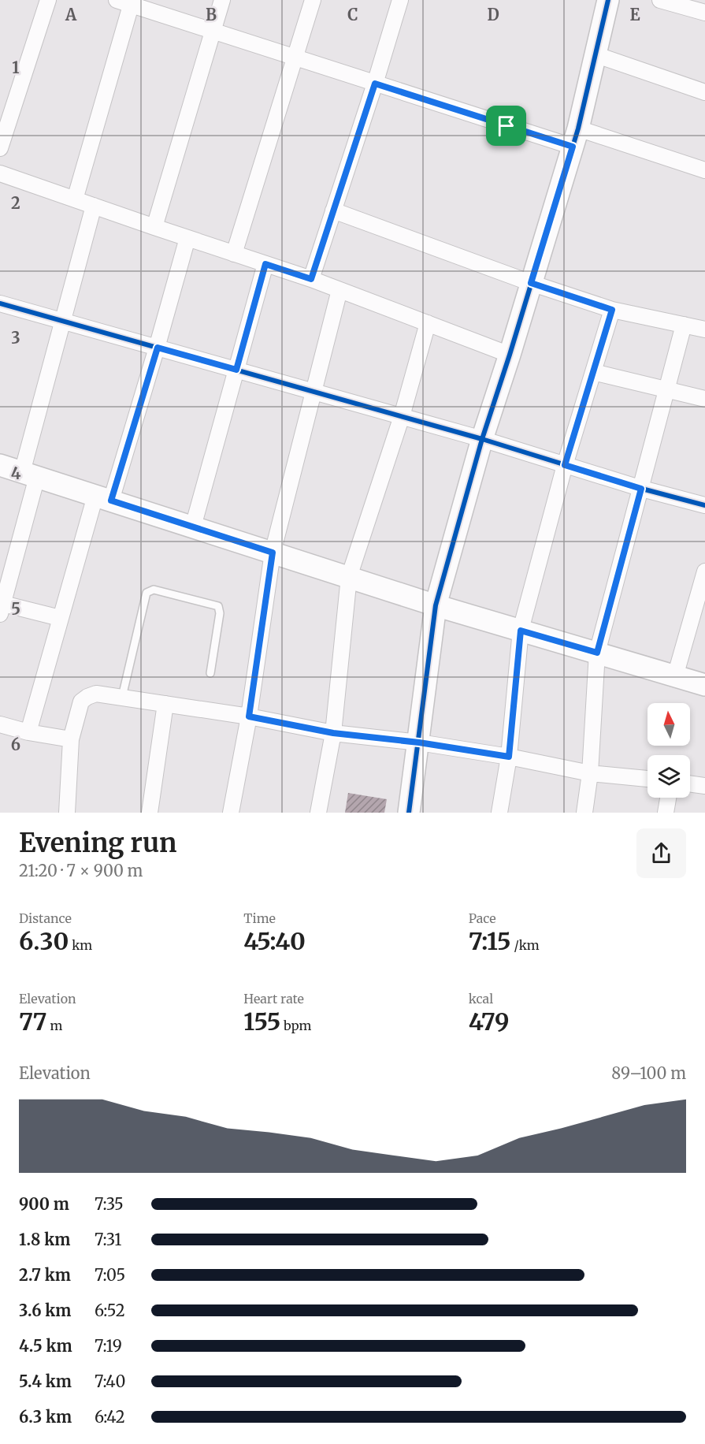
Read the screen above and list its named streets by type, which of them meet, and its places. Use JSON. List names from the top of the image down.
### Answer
{
  "north": "top",
  "page": {
    "heading": ["Evening run", "21:20 · 7 × 900 m"],
    "stats": [
      ["Distance", "6.30 km"],
      ["Time", "45:40"],
      ["Pace", "7:15 /km"],
      ["Elevation", "77 m"],
      ["Heart rate", "155 bpm"],
      ["kcal", "479"]
    ],
    "chart": ["Elevation", "89–100 m"],
    "list": [
      {
        "name": "900 m",
        "note": "7:35"
      },
      {
        "name": "1.8 km",
        "note": "7:31"
      },
      {
        "name": "2.7 km",
        "note": "7:05"
      },
      {
        "name": "3.6 km",
        "note": "6:52"
      },
      {
        "name": "4.5 km",
        "note": "7:19"
      },
      {
        "name": "5.4 km",
        "note": "7:40"
      },
      {
        "name": "6.3 km",
        "note": "6:42"
      }
    ]
  },
  "grid": {
    "columns": [
      "A",
      "B",
      "C",
      "D",
      "E"
    ],
    "rows": [
      "1",
      "2",
      "3",
      "4",
      "5",
      "6"
    ]
  }
}
